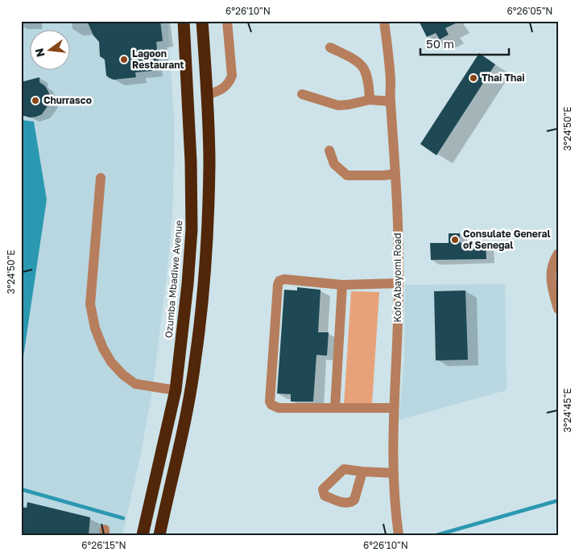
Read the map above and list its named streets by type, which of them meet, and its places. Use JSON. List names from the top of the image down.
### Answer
{
  "streets": {
    "highway": ["Ozumba Mbadiwe Avenue"],
    "street": ["Kofo Abayomi Road"]
  },
  "places": [
    "Lagoon Restaurant",
    "Thai Thai",
    "Churrasco",
    "Consulate General of Senegal"
  ],
  "scale_bar": "50 m",
  "north": "left",
  "coordinates": [
    "6°26'10\"N",
    "6°26'05\"N",
    "3°24'50\"E",
    "3°24'45\"E",
    "6°26'15\"N"
  ]
}
